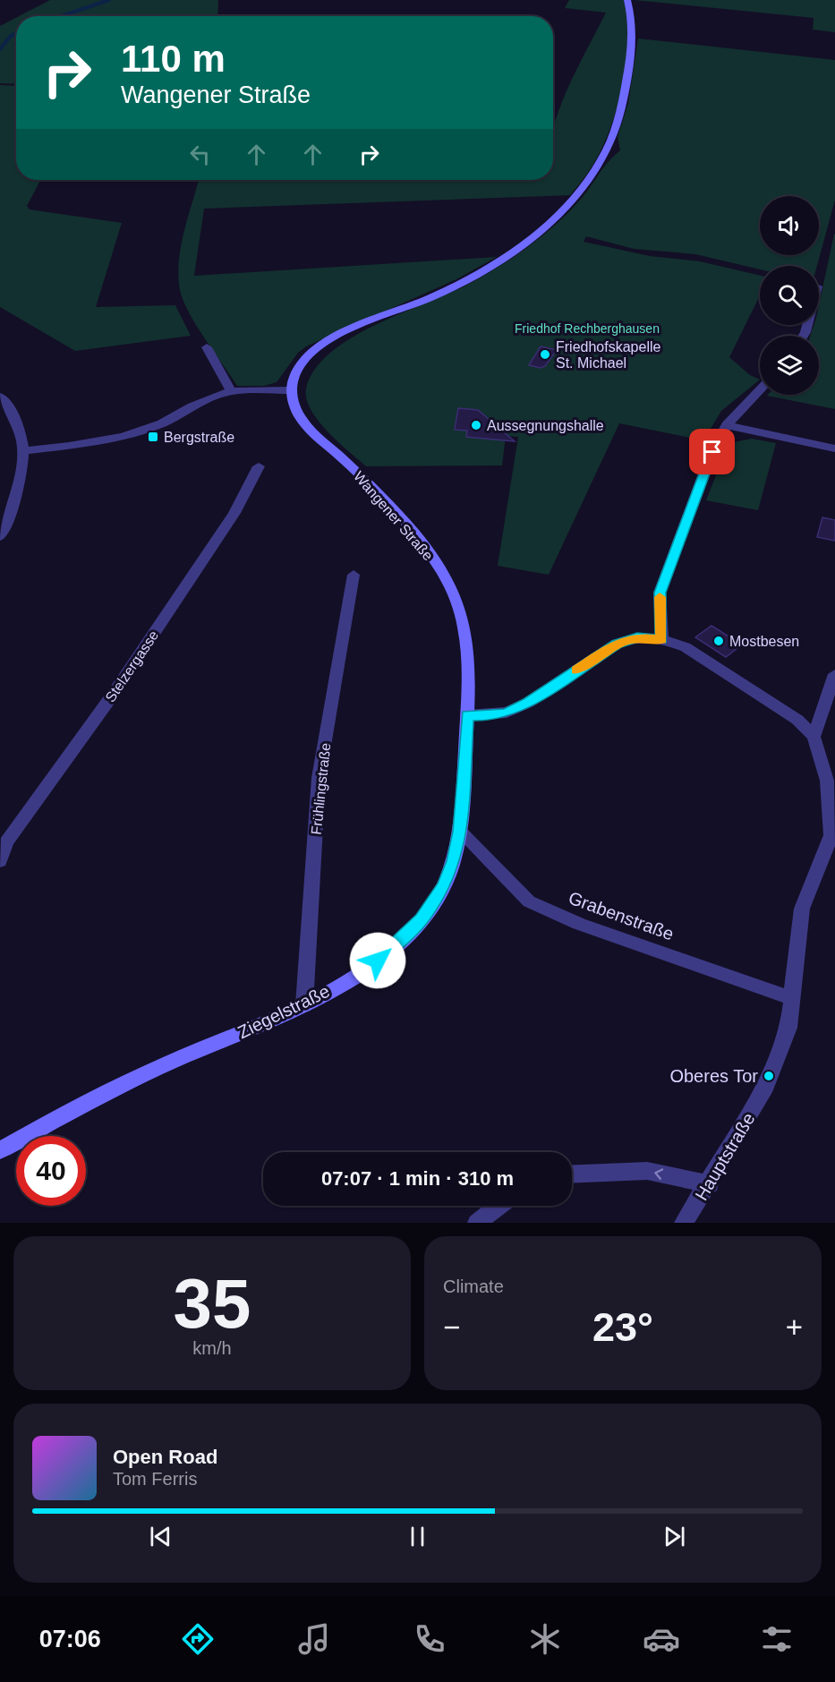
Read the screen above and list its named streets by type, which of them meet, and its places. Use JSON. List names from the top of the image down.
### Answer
{
  "streets": {
    "street": [
      "Wangener Straße",
      "Stelzergasse",
      "Frühlingstraße",
      "Grabenstraße",
      "Ziegelstraße",
      "Hauptstraße"
    ]
  },
  "crossings": [
    ["Wangener Straße", "Ziegelstraße"],
    ["Frühlingstraße", "Ziegelstraße"],
    ["Grabenstraße", "Ziegelstraße"],
    ["Grabenstraße", "Hauptstraße"]
  ],
  "parks": ["Friedhof Rechberghausen"],
  "places": {
    "other": [
      "Friedhofskapelle St. Michael",
      "Aussegnungshalle",
      "Mostbesen",
      "Oberes Tor"
    ],
    "transit": ["Bergstraße"]
  },
  "page": {
    "turn": ["110 m", "Wangener Straße"],
    "limit": "40",
    "trip": "07:07 · 1 min · 310 m",
    "tile": [
      ["35", "km/h"],
      "Climate"
    ],
    "heat": ["−", "23°", "+"],
    "song": ["Open Road", "Tom Ferris"],
    "tabs": "07:06"
  }
}
